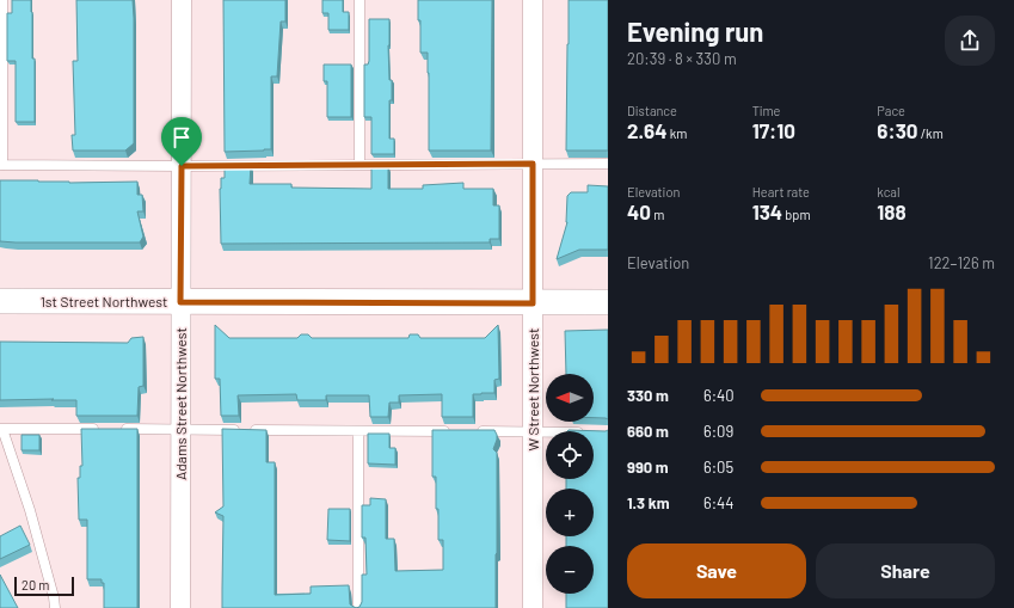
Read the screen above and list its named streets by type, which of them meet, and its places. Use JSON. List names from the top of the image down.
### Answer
{
  "streets": {
    "street": ["1st Street Northwest", "W Street Northwest", "Adams Street Northwest"]
  },
  "crossings": [
    ["1st Street Northwest", "W Street Northwest"],
    ["1st Street Northwest", "Adams Street Northwest"]
  ],
  "scale_bar": "20 m",
  "north": "left",
  "page": {
    "heading": ["Evening run", "20:39 · 8 × 330 m"],
    "stats": [
      ["Distance", "2.64 km"],
      ["Time", "17:10"],
      ["Pace", "6:30 /km"],
      ["Elevation", "40 m"],
      ["Heart rate", "134 bpm"],
      ["kcal", "188"]
    ],
    "chart": ["Elevation", "122–126 m"],
    "map_buttons": ["+", "−"],
    "list": [
      {
        "name": "330 m",
        "note": "6:40"
      },
      {
        "name": "660 m",
        "note": "6:09"
      },
      {
        "name": "990 m",
        "note": "6:05"
      },
      {
        "name": "1.3 km",
        "note": "6:44"
      }
    ],
    "buttons": ["Save", "Share"],
    "scale": "20 m"
  }
}
